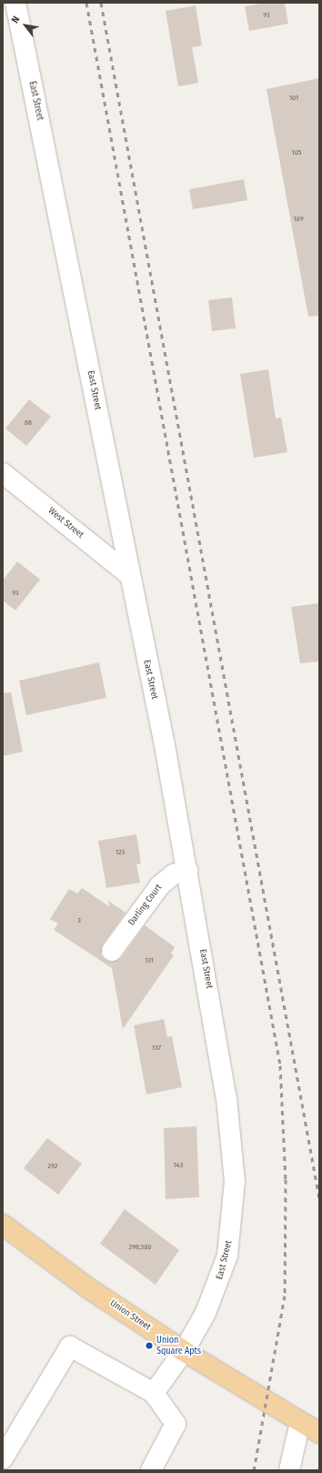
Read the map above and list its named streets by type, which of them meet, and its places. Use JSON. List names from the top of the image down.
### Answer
{
  "streets": {
    "main road": ["Union Street"],
    "street": ["East Street", "West Street", "Darling Court"]
  },
  "crossings": [
    ["East Street", "West Street"],
    ["East Street", "Darling Court"],
    ["East Street", "Union Street"]
  ],
  "places": ["Union Square Apts"],
  "house_numbers": [
    "93",
    "101",
    "105",
    "109",
    "88",
    "93",
    "123",
    "3",
    "131",
    "137",
    "143",
    "292",
    "298;300"
  ],
  "north": "top left"
}
